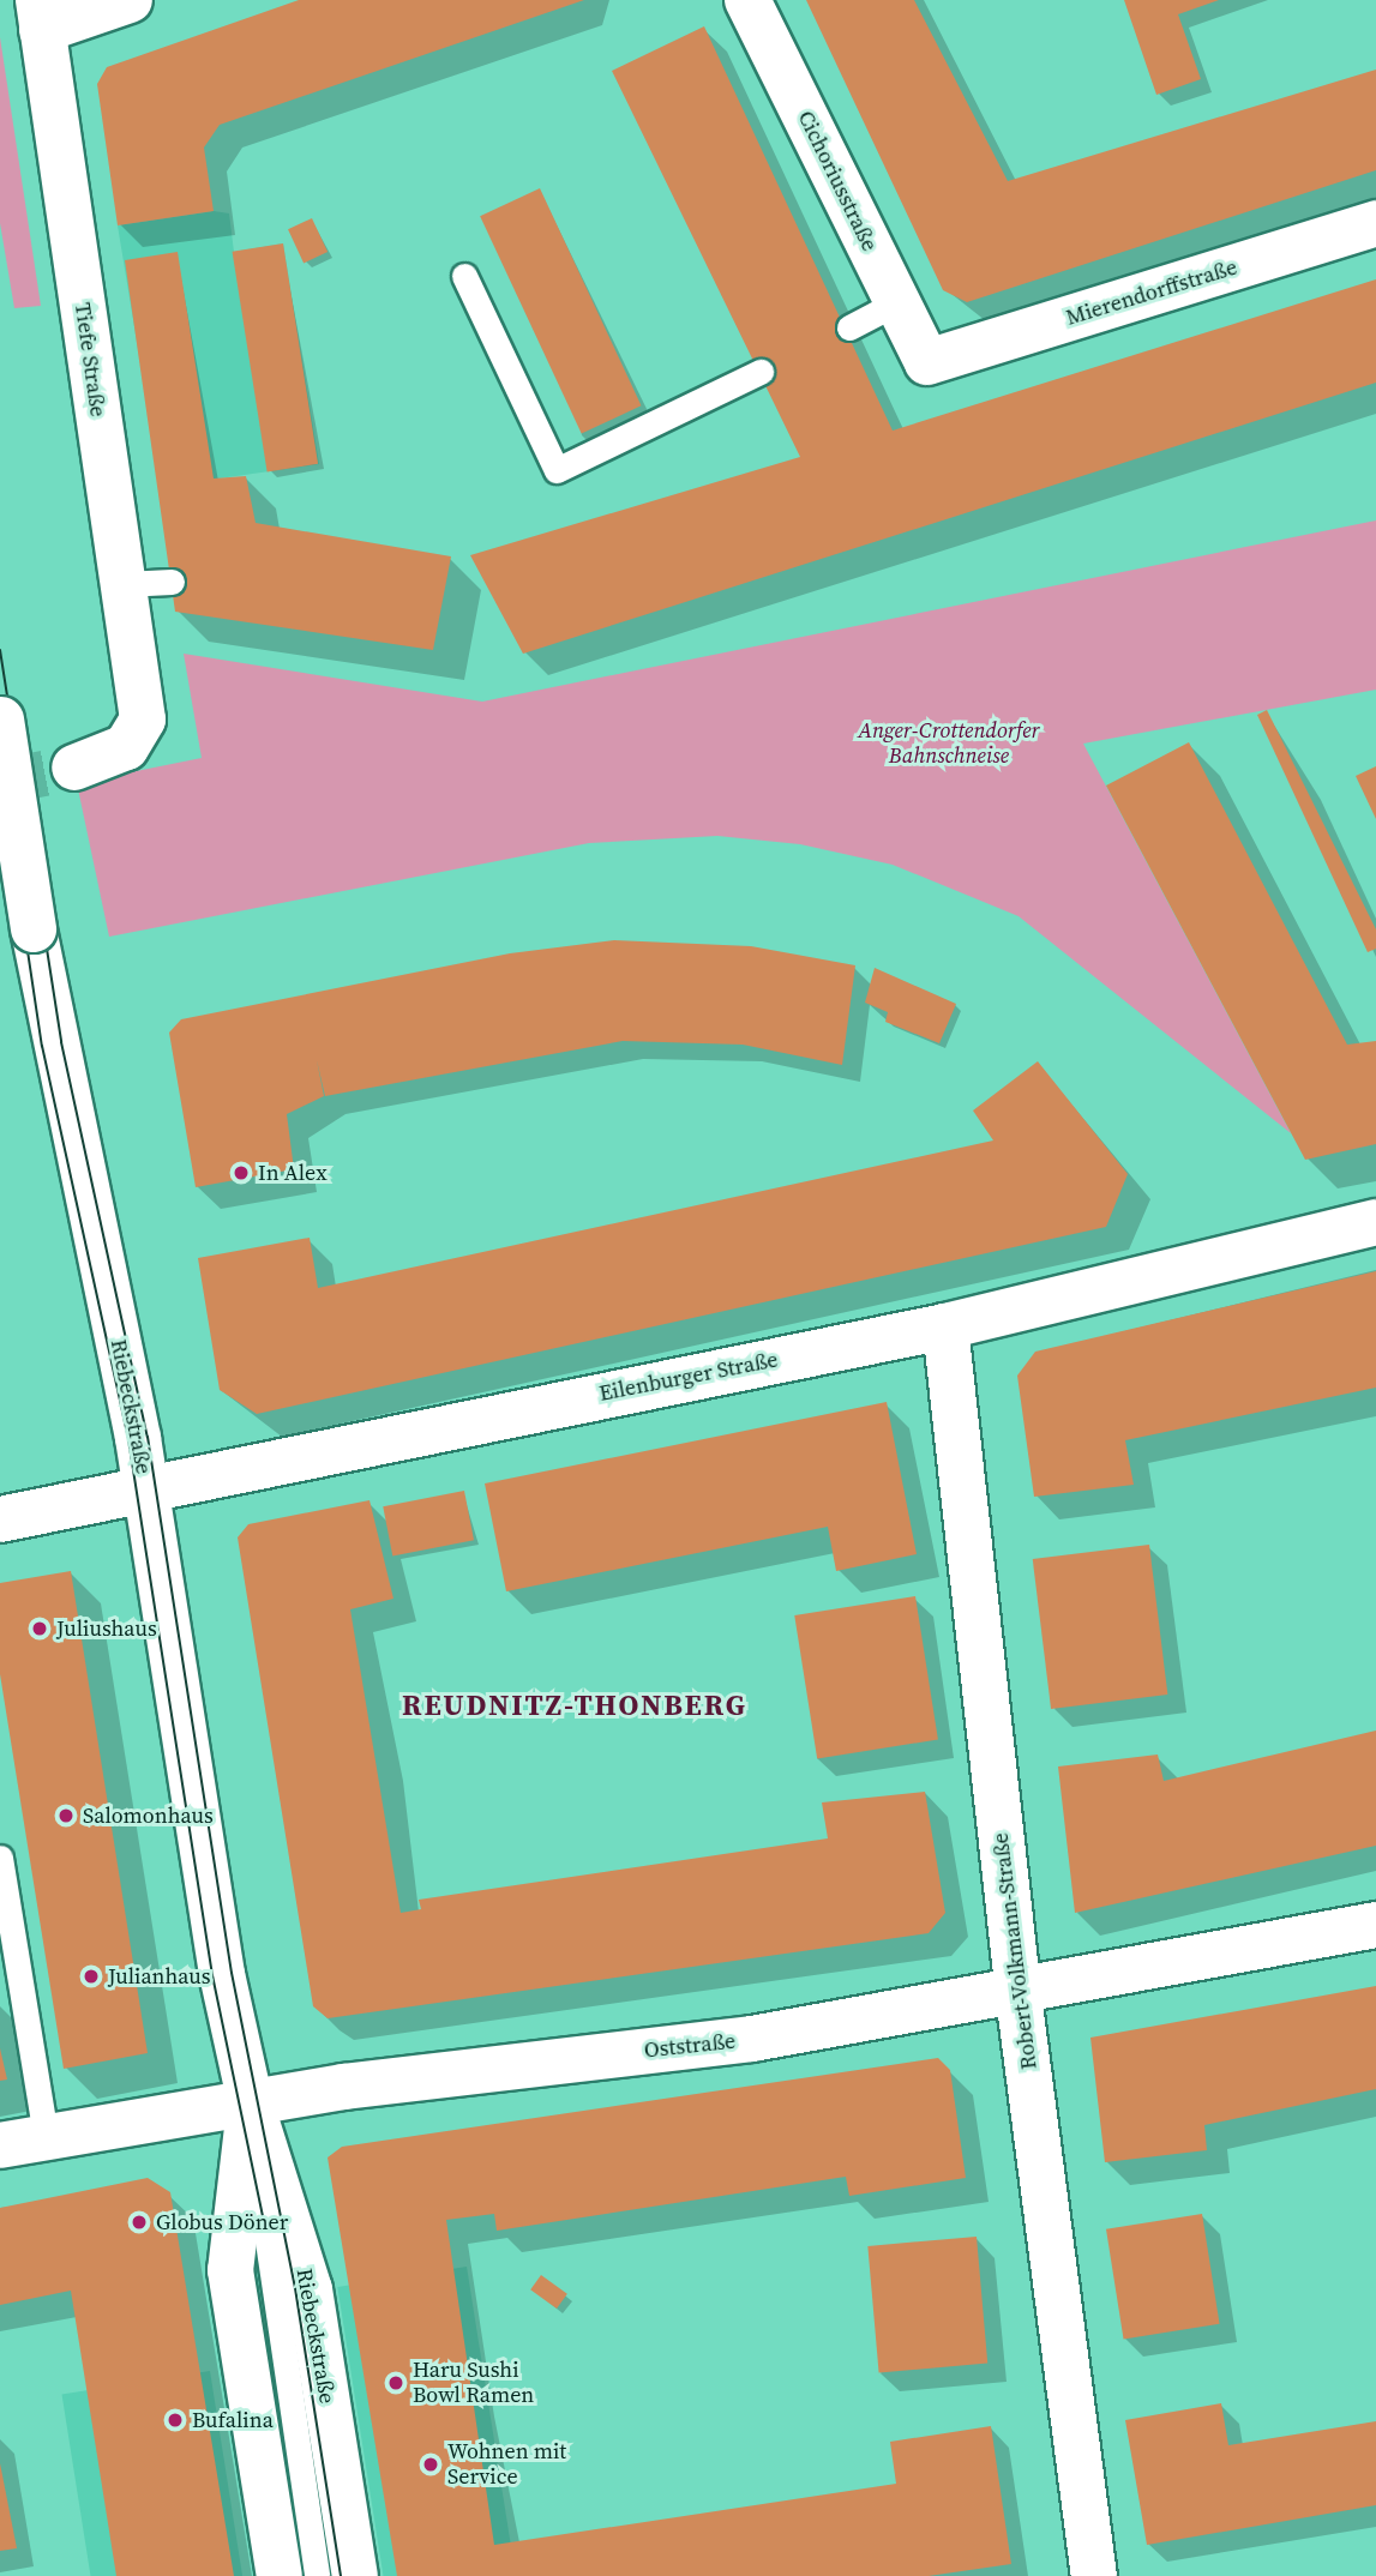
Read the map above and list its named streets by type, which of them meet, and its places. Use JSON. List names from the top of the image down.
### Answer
{
  "streets": {
    "street": [
      "Cichoriusstraße",
      "Mierendorffstraße",
      "Tiefe Straße",
      "Eilenburger Straße",
      "Riebeckstraße",
      "Robert-Volkmann-Straße",
      "Oststraße"
    ]
  },
  "crossings": [
    ["Cichoriusstraße", "Mierendorffstraße"],
    ["Eilenburger Straße", "Riebeckstraße"],
    ["Eilenburger Straße", "Robert-Volkmann-Straße"],
    ["Riebeckstraße", "Oststraße"],
    ["Robert-Volkmann-Straße", "Oststraße"]
  ],
  "districts": ["REUDNITZ-THONBERG"],
  "parks": ["Anger-Crottendorfer Bahnschneise"],
  "places": [
    "In Alex",
    "Juliushaus",
    "Salomonhaus",
    "Julianhaus",
    "Globus Döner",
    "Haru Sushi Bowl Ramen",
    "Bufalina",
    "Wohnen mit Service"
  ]
}
